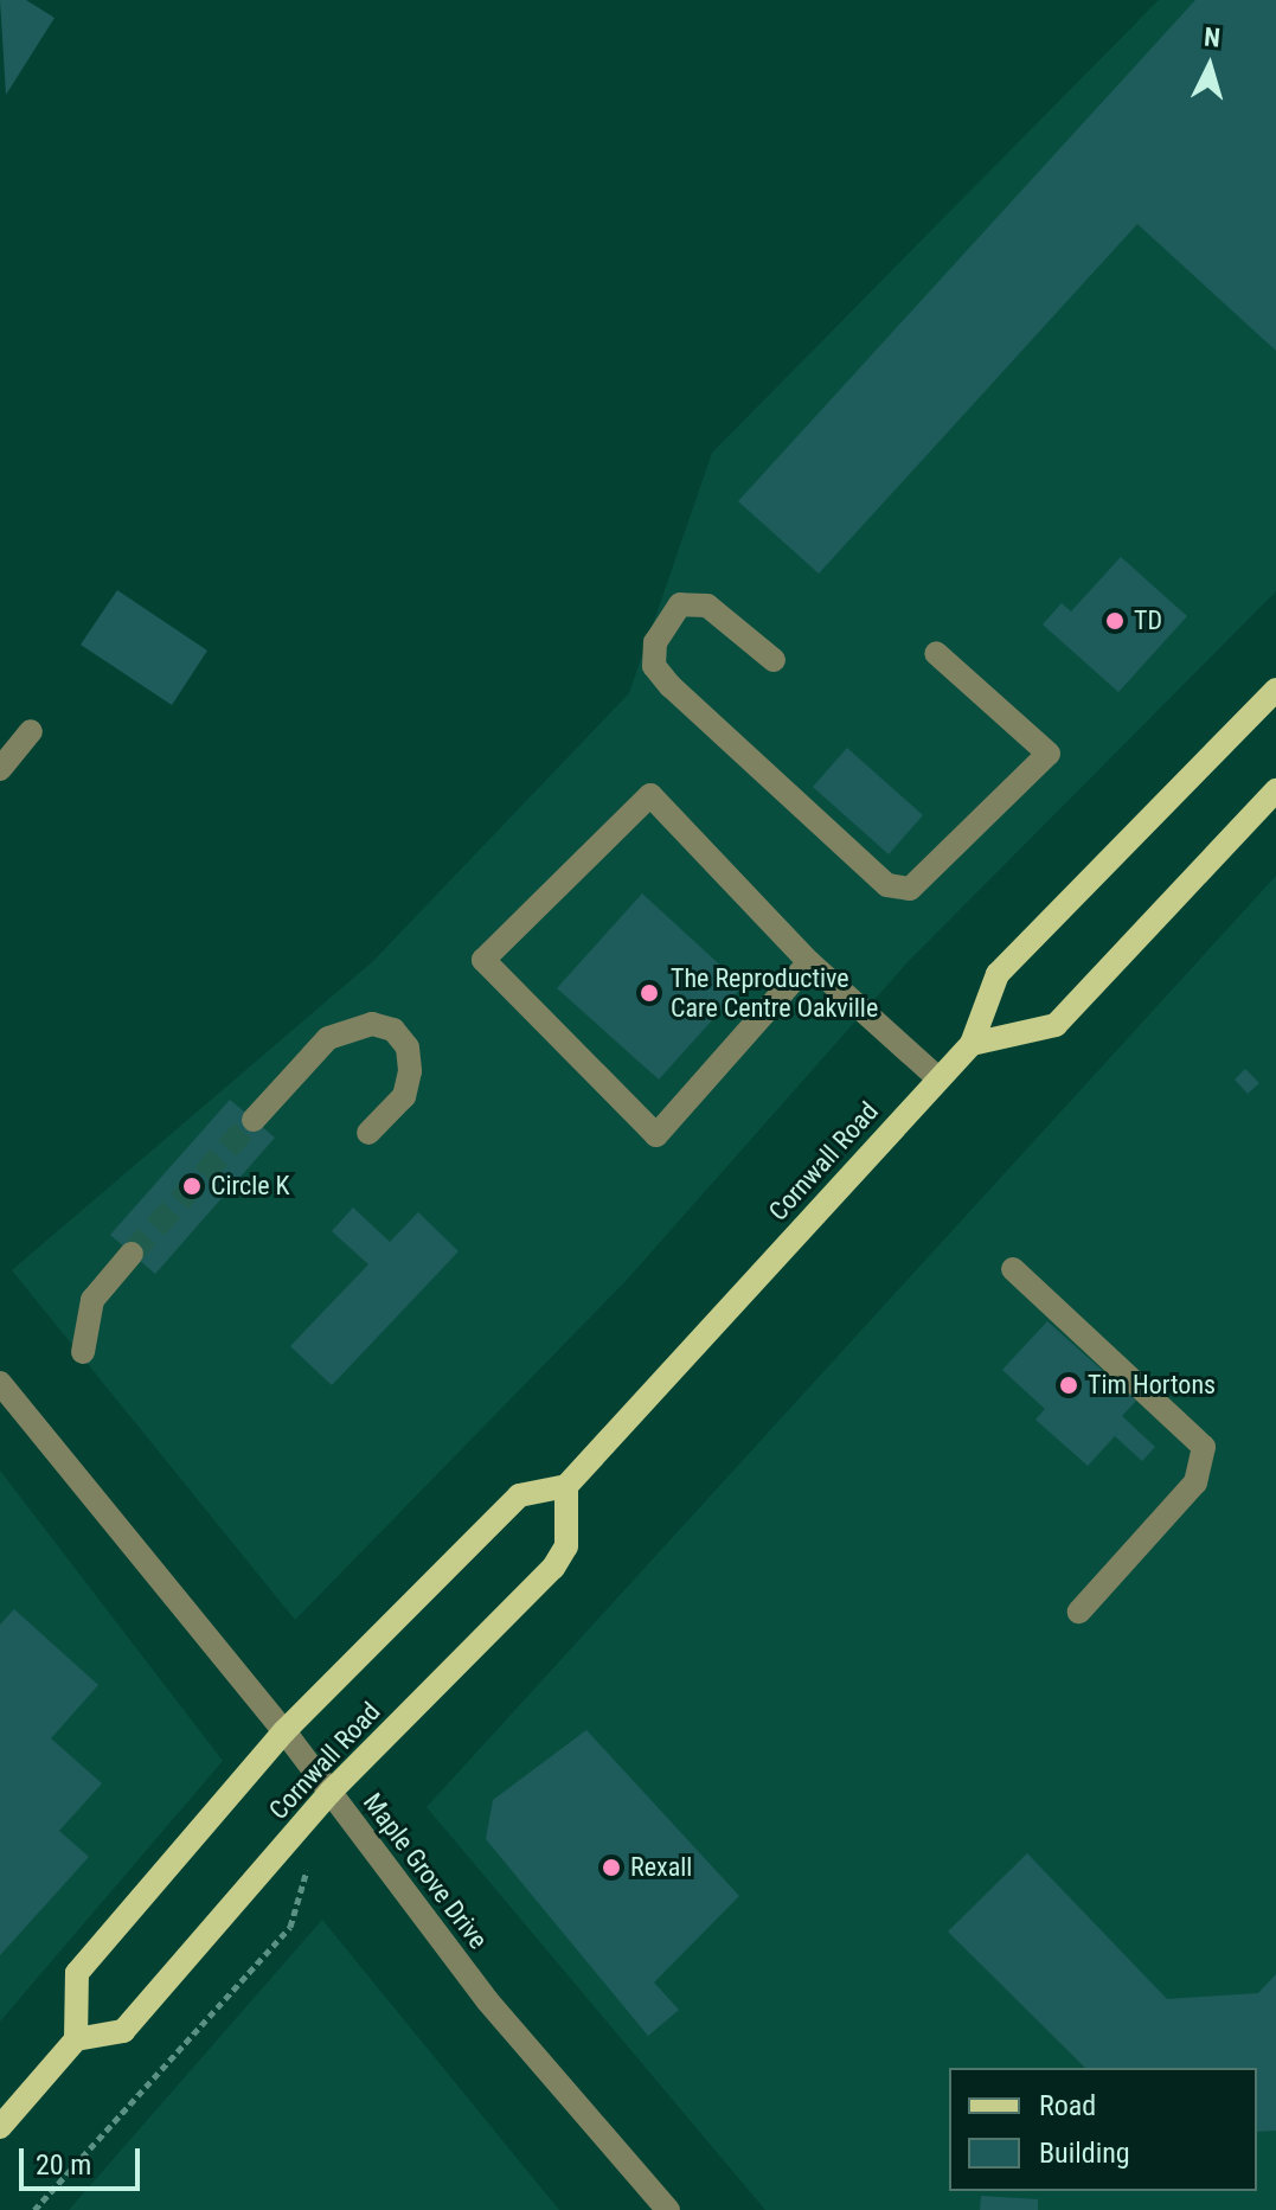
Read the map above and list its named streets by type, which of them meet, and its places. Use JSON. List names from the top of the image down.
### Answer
{
  "streets": {
    "main road": ["Cornwall Road"],
    "street": ["Maple Grove Drive"]
  },
  "crossings": [
    ["Cornwall Road", "Maple Grove Drive"]
  ],
  "places": [
    "TD",
    "The Reproductive Care Centre Oakville",
    "Circle K",
    "Tim Hortons",
    "Rexall"
  ],
  "legend": ["Road", "Building"],
  "scale_bar": "20 m",
  "north": "top"
}
